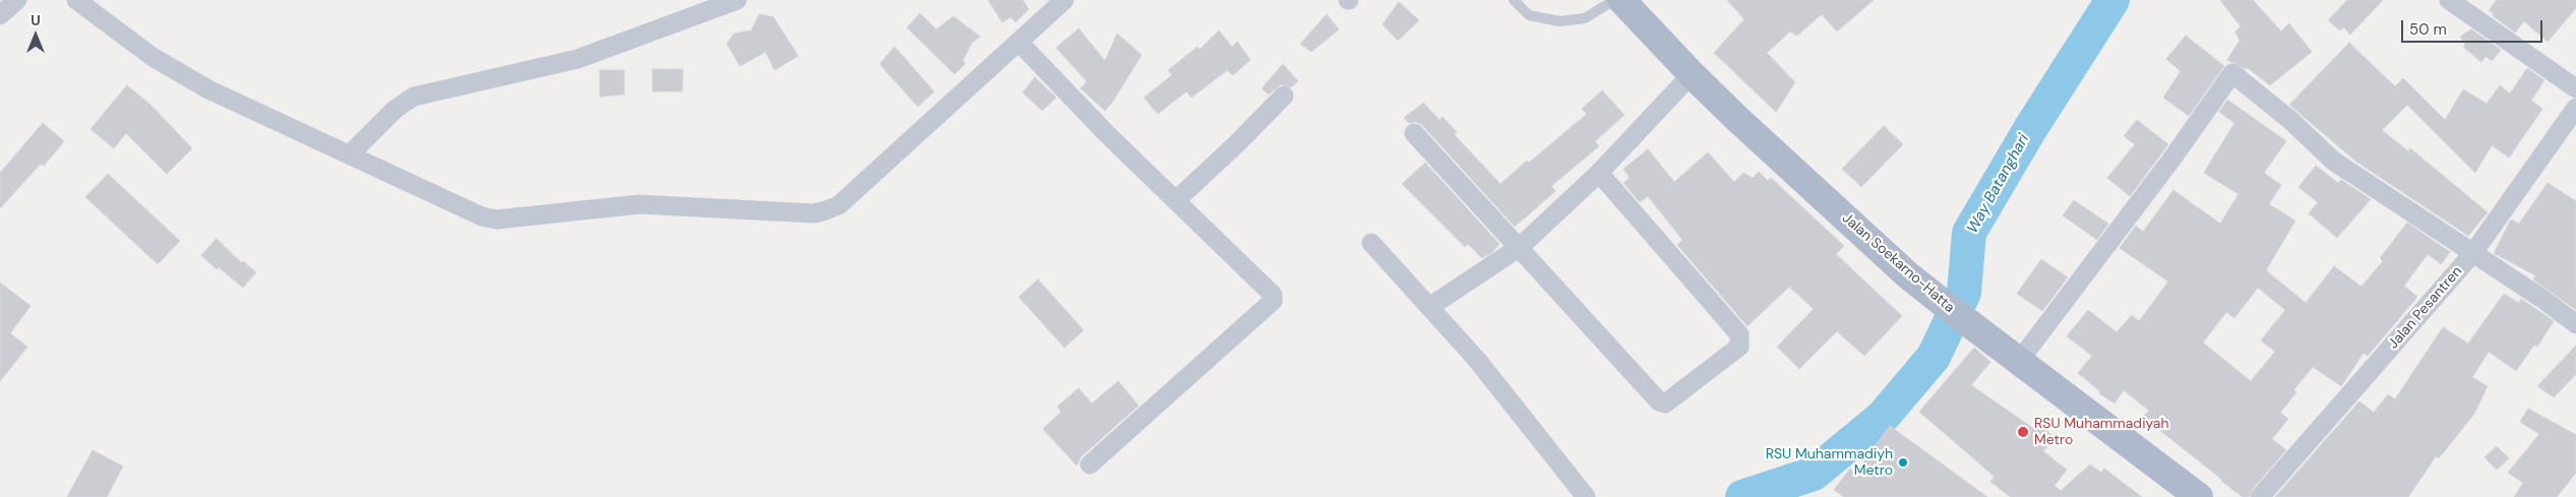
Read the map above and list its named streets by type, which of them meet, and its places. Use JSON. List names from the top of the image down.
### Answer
{
  "streets": {
    "main road": ["Jalan Soekarno-Hatta"],
    "street": ["Jalan Pesantren"]
  },
  "water": ["Way Batanghari"],
  "places": ["RSU Muhammadiyah Metro", "RSU Muhammadiyh Metro"],
  "scale_bar": "50 m",
  "north": "top"
}
